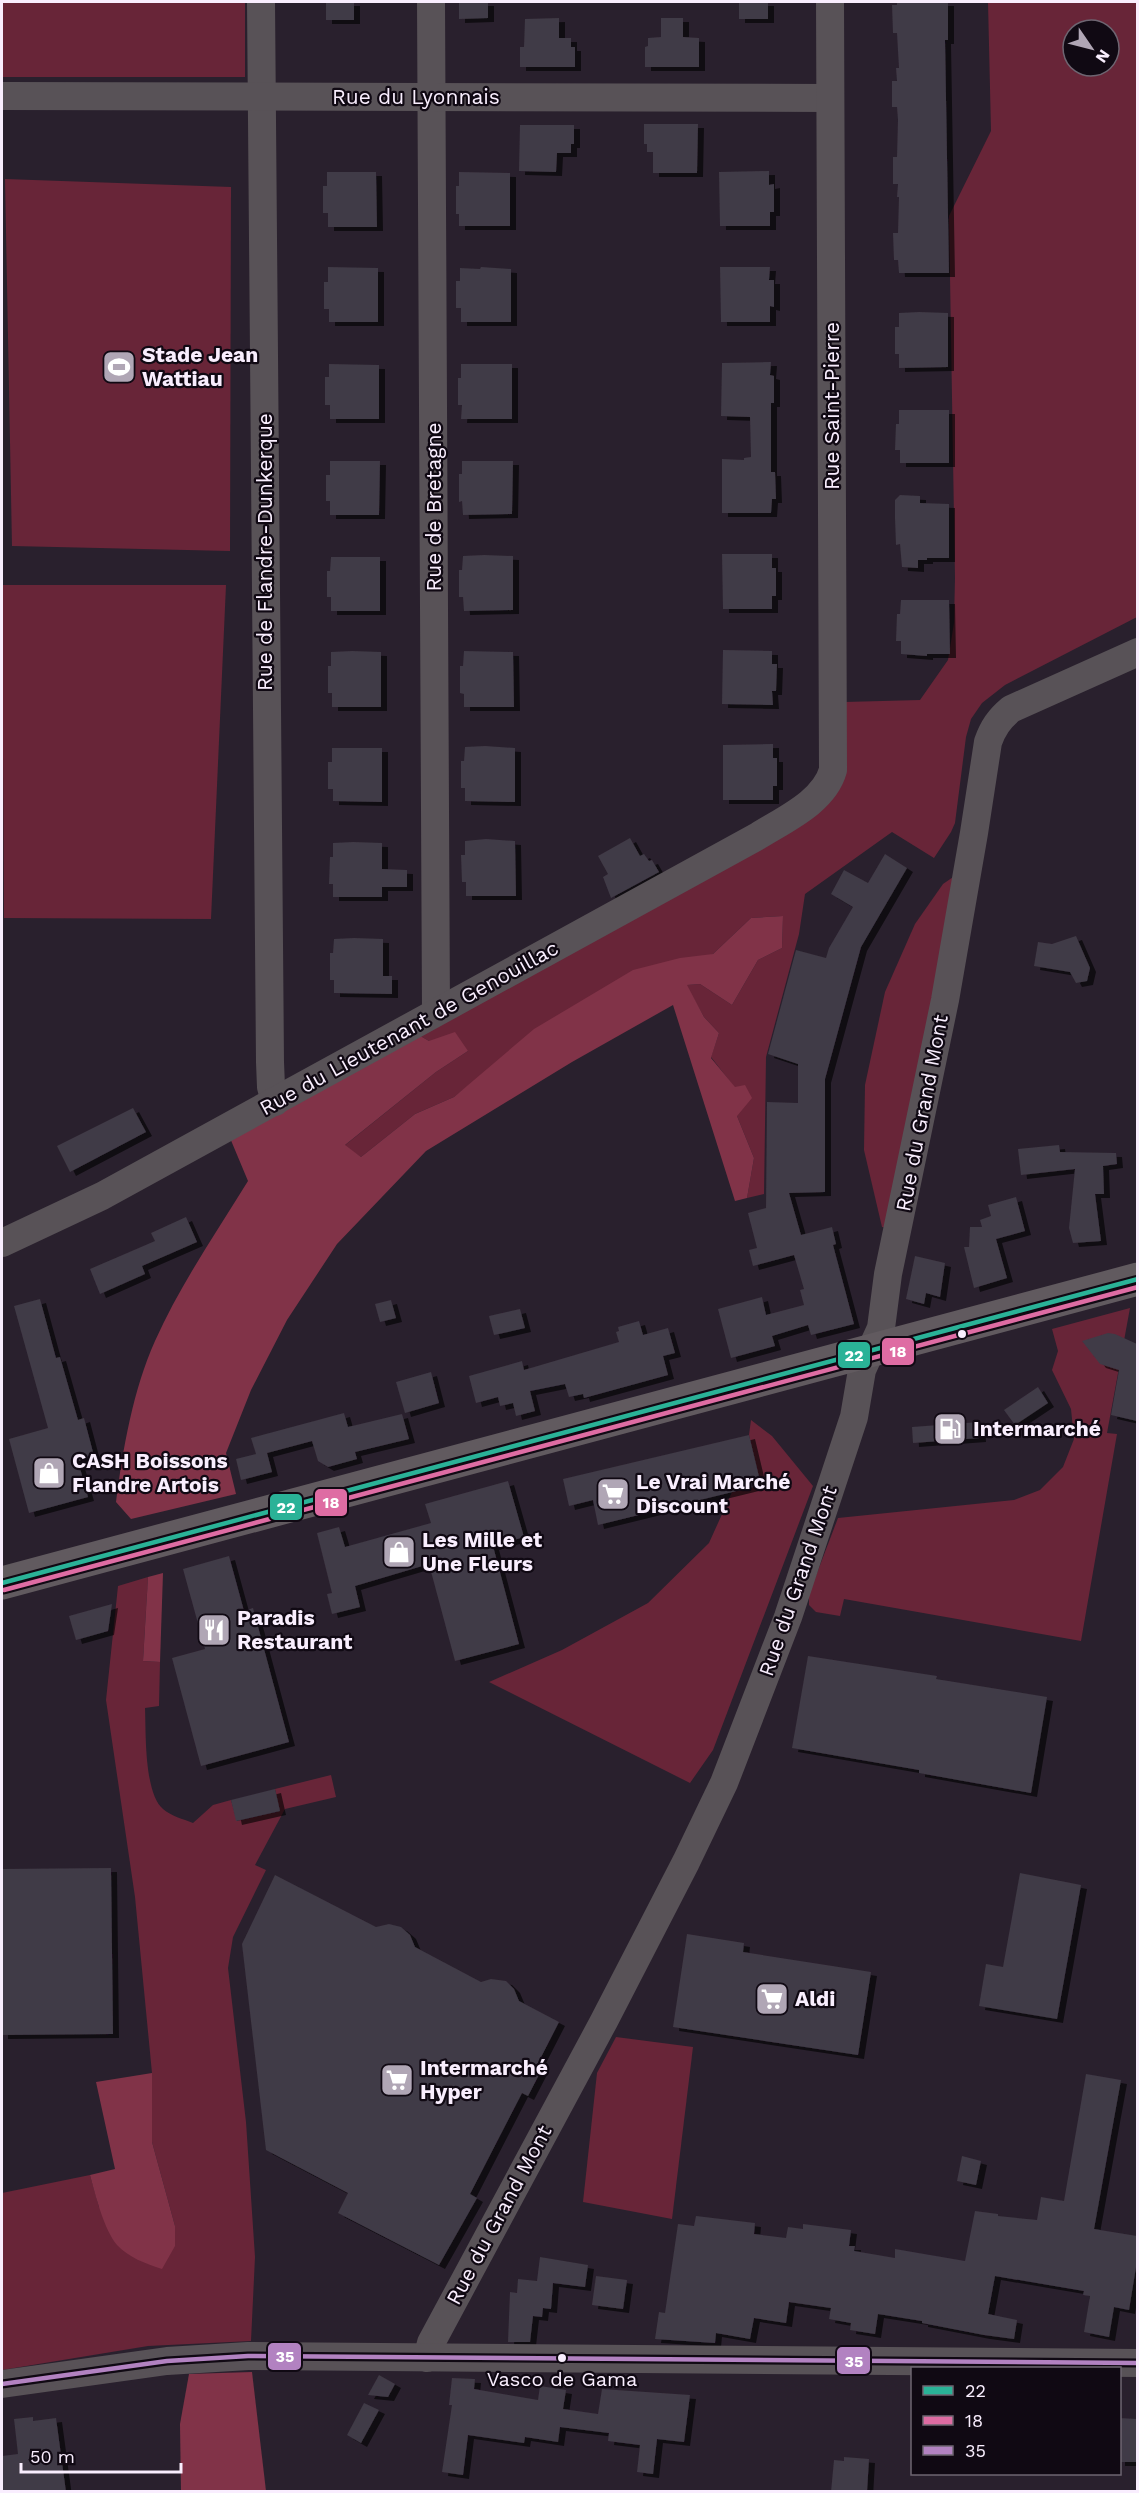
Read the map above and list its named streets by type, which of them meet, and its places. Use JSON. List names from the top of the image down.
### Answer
{
  "streets": {
    "street": [
      "Rue du Lyonnais",
      "Rue Saint-Pierre",
      "Rue de Bretagne",
      "Rue de Flandre-Dunkerque",
      "Rue du Lieutenant de Genouillac",
      "Rue du Grand Mont"
    ]
  },
  "crossings": [
    ["Rue du Lyonnais", "Rue Saint-Pierre"],
    ["Rue du Lyonnais", "Rue de Bretagne"],
    ["Rue du Lyonnais", "Rue de Flandre-Dunkerque"],
    ["Rue Saint-Pierre", "Rue du Lieutenant de Genouillac"],
    ["Rue de Bretagne", "Rue du Lieutenant de Genouillac"],
    ["Rue de Flandre-Dunkerque", "Rue du Lieutenant de Genouillac"]
  ],
  "places": {
    "sports": ["Stade Jean Wattiau"],
    "fuel station": ["Intermarché"],
    "shop": ["CASH Boissons Flandre Artois", "Les Mille et Une Fleurs"],
    "supermarket": ["Le Vrai Marché Discount", "Aldi", "Intermarché Hyper"],
    "restaurant": ["Paradis Restaurant"],
    "other": ["Vasco de Gama"]
  },
  "lines": ["transit line 22", "transit line 18", "transit line 35"],
  "legend": ["22", "18", "35"],
  "scale_bar": "50 m",
  "north": "bottom right"
}
